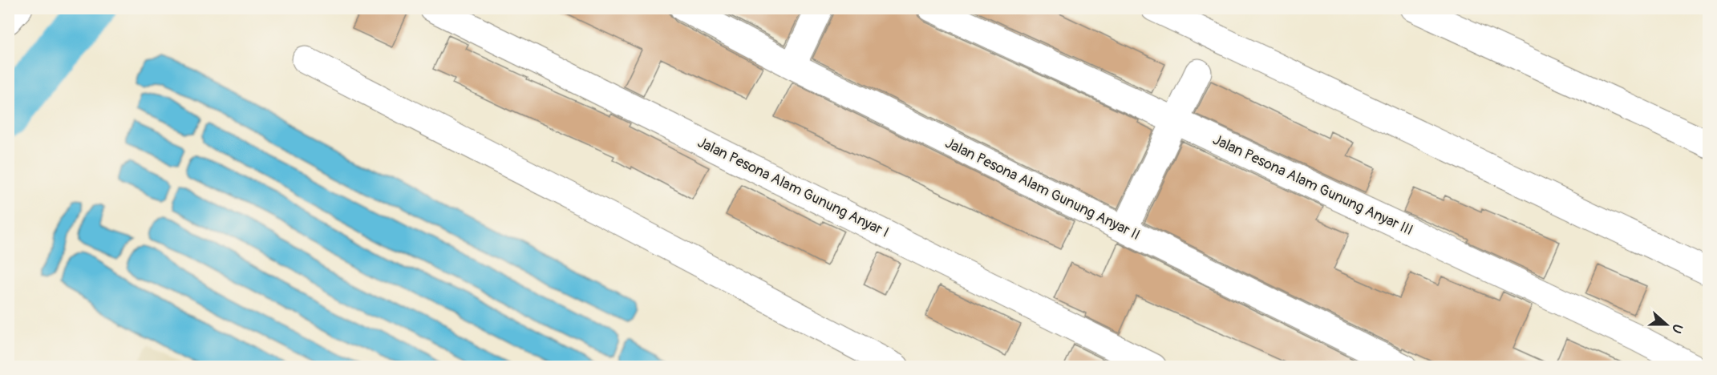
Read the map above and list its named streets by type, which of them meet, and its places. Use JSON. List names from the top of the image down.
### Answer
{
  "streets": {
    "street": ["Jalan Pesona Alam Gunung Anyar III", "Jalan Pesona Alam Gunung Anyar I", "Jalan Pesona Alam Gunung Anyar II"]
  },
  "north": "right"
}
